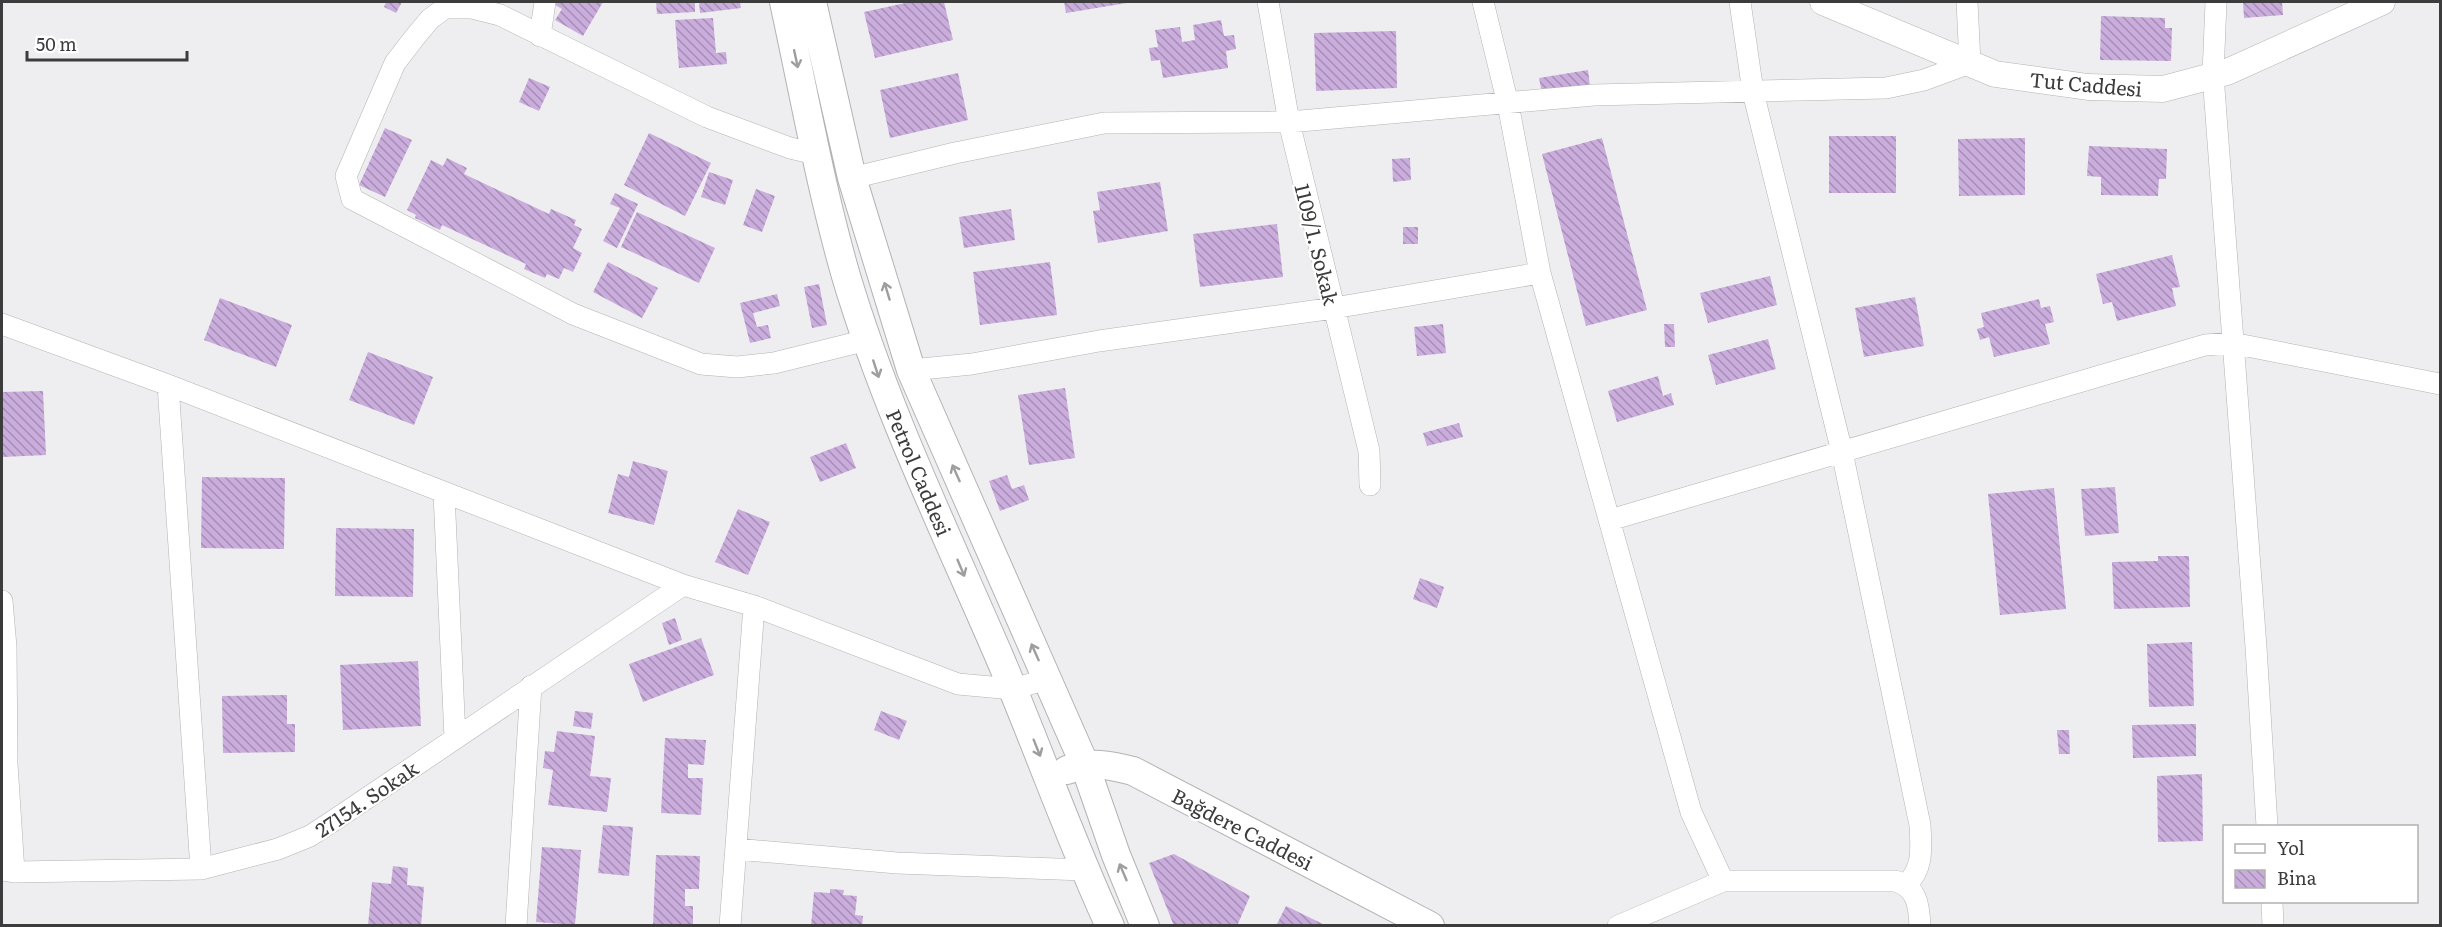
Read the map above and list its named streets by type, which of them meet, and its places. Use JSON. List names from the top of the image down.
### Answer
{
  "streets": {
    "main road": ["Petrol Caddesi", "Bağdere Caddesi"],
    "street": ["Tut Caddesi", "1109/1. Sokak", "27154. Sokak"]
  },
  "crossings": [
    ["Petrol Caddesi", "Bağdere Caddesi"]
  ],
  "legend": ["Yol", "Bina"],
  "scale_bar": "50 m"
}
